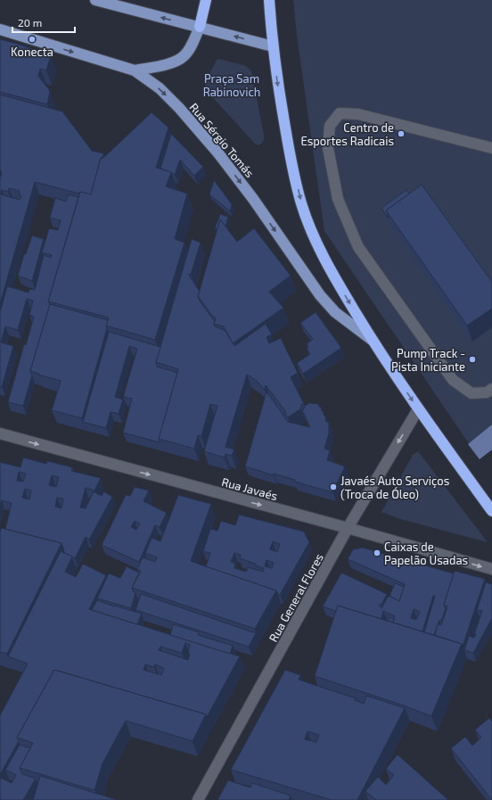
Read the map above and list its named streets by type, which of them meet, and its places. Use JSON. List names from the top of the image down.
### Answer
{
  "streets": {
    "main road": ["Rua Sérgio Tomás"],
    "street": ["Rua Javaés", "Rua General Flores"]
  },
  "crossings": [
    ["Rua Javaés", "Rua General Flores"]
  ],
  "one_way": ["Rua Sérgio Tomás", "Rua Javaés"],
  "parks": ["Praça Sam Rabinovich"],
  "places": [
    "Konecta",
    "Centro de Esportes Radicais",
    "Pump Track - Pista Iniciante",
    "Javaés Auto Serviços (Troca de Óleo)",
    "Caixas de Papelão Usadas"
  ],
  "scale_bar": "20 m"
}
